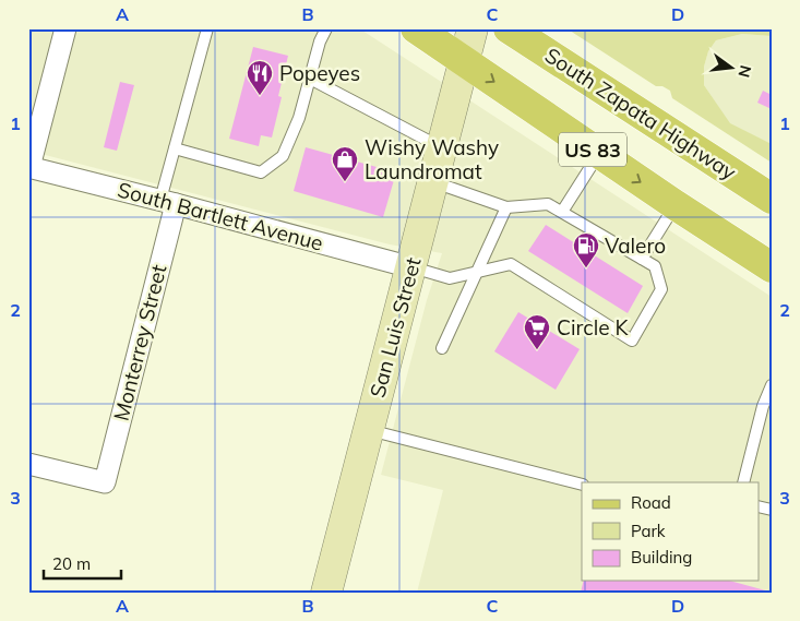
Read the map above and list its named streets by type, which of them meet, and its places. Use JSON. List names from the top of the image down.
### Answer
{
  "streets": {
    "main road": ["South Zapata Highway", "US 83", "San Luis Street"],
    "street": ["South Bartlett Avenue", "Monterrey Street"]
  },
  "crossings": [
    ["US 83", "San Luis Street"],
    ["South Bartlett Avenue", "San Luis Street"],
    ["South Bartlett Avenue", "Monterrey Street"]
  ],
  "places": {
    "restaurant": ["Popeyes"],
    "shop": ["Wishy Washy Laundromat"],
    "fuel station": ["Valero"],
    "supermarket": ["Circle K"]
  },
  "legend": ["Road", "Park", "Building"],
  "scale_bar": "20 m",
  "north": "right",
  "grid": {
    "columns": [
      "A",
      "B",
      "C",
      "D"
    ],
    "rows": ["1", "2", "3"]
  }
}
